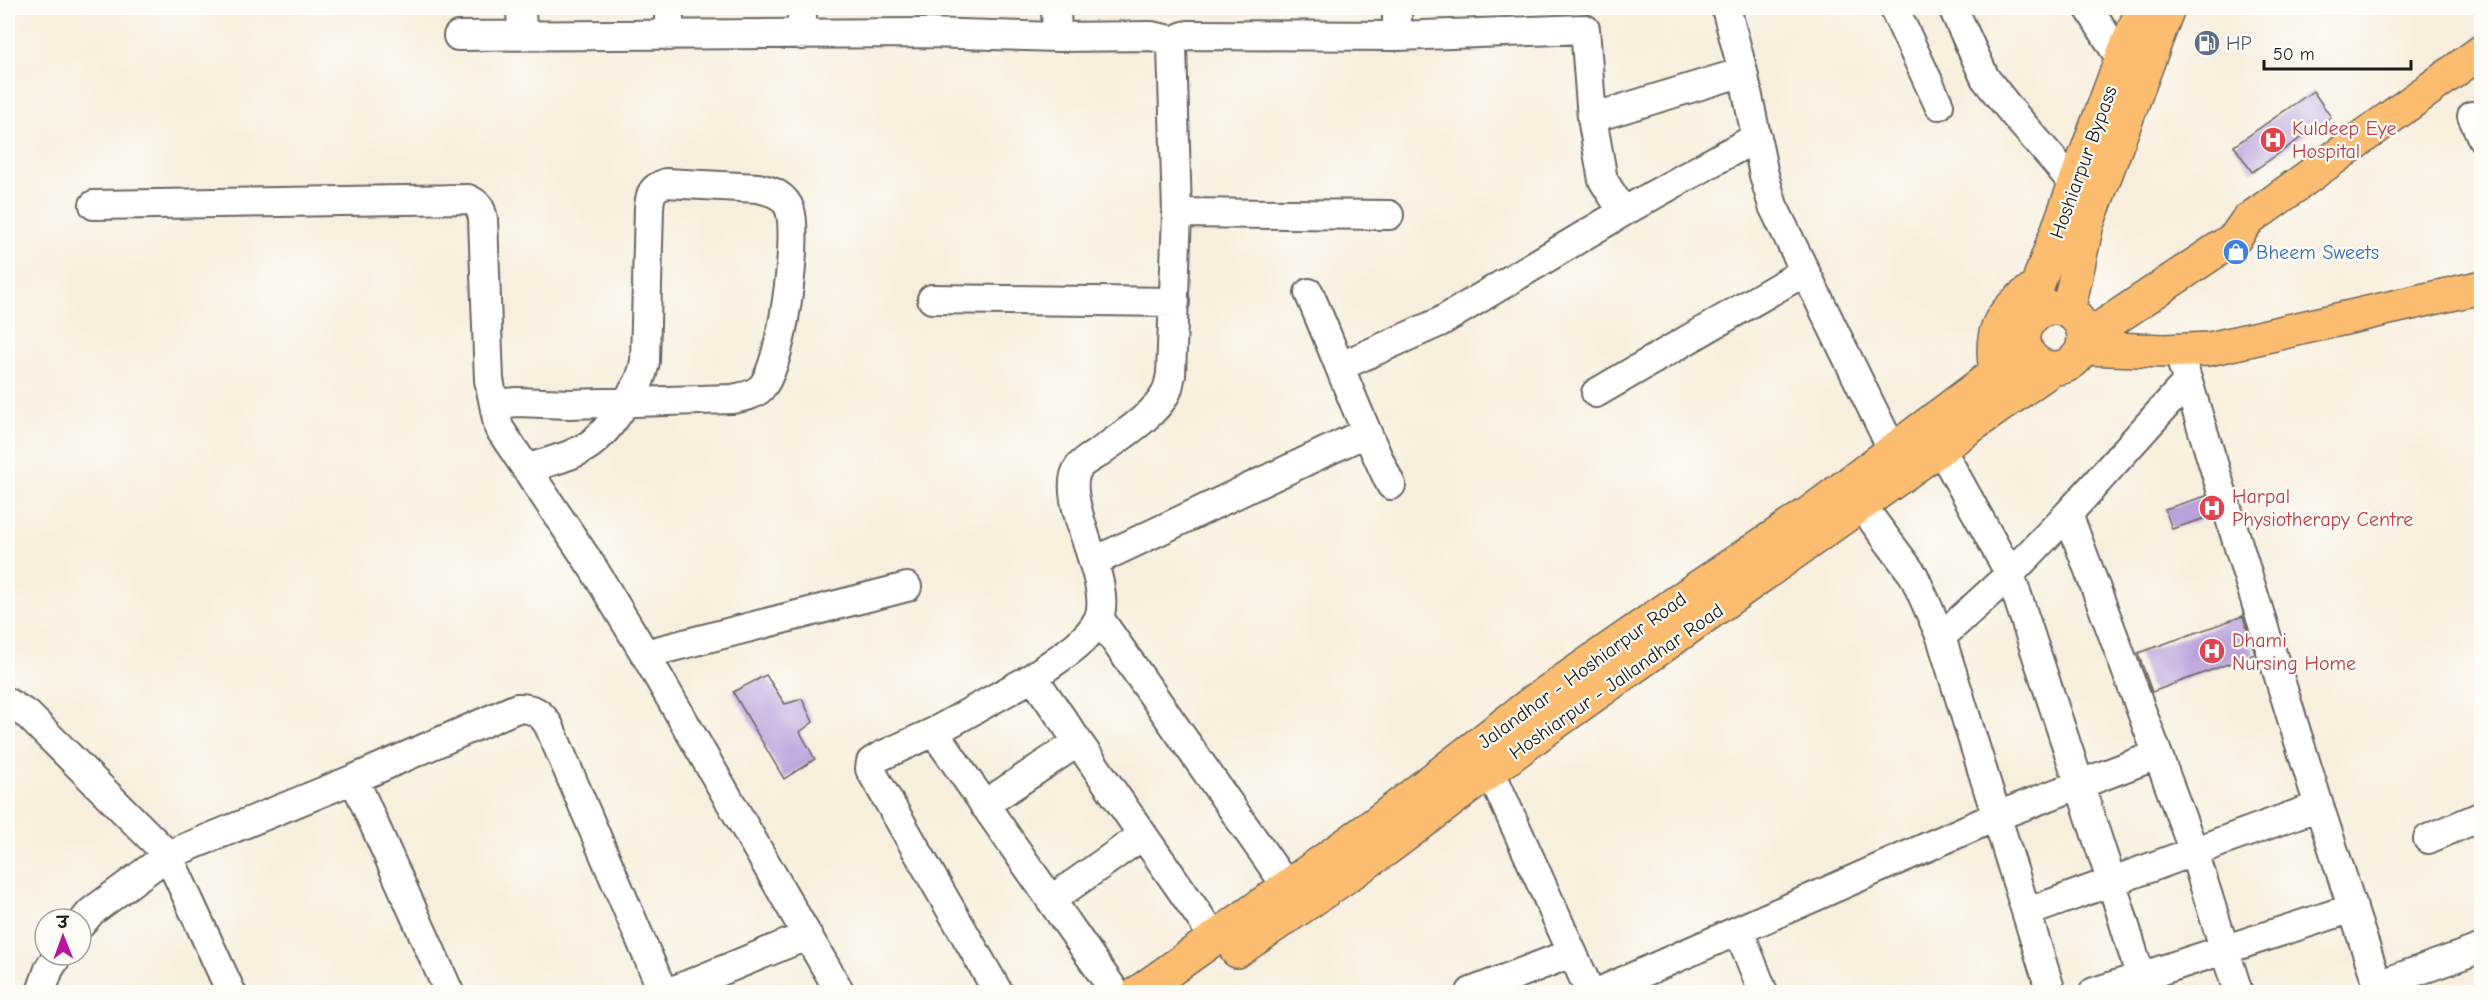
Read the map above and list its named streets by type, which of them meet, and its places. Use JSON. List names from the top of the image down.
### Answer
{
  "streets": {
    "main road": ["Hoshiarpur Bypass", "Jalandhar - Hoshiarpur Road", "Hoshiarpur - Jallandhar Road"]
  },
  "crossings": [
    ["Hoshiarpur Bypass", "Jalandhar - Hoshiarpur Road"],
    ["Jalandhar - Hoshiarpur Road", "Hoshiarpur - Jallandhar Road"]
  ],
  "places": {
    "fuel station": ["HP"],
    "hospital": ["Kuldeep Eye Hospital", "Harpal Physiotherapy Centre", "Dhami Nursing Home"],
    "shop": ["Bheem Sweets"]
  },
  "scale_bar": "50 m",
  "north": "top"
}
